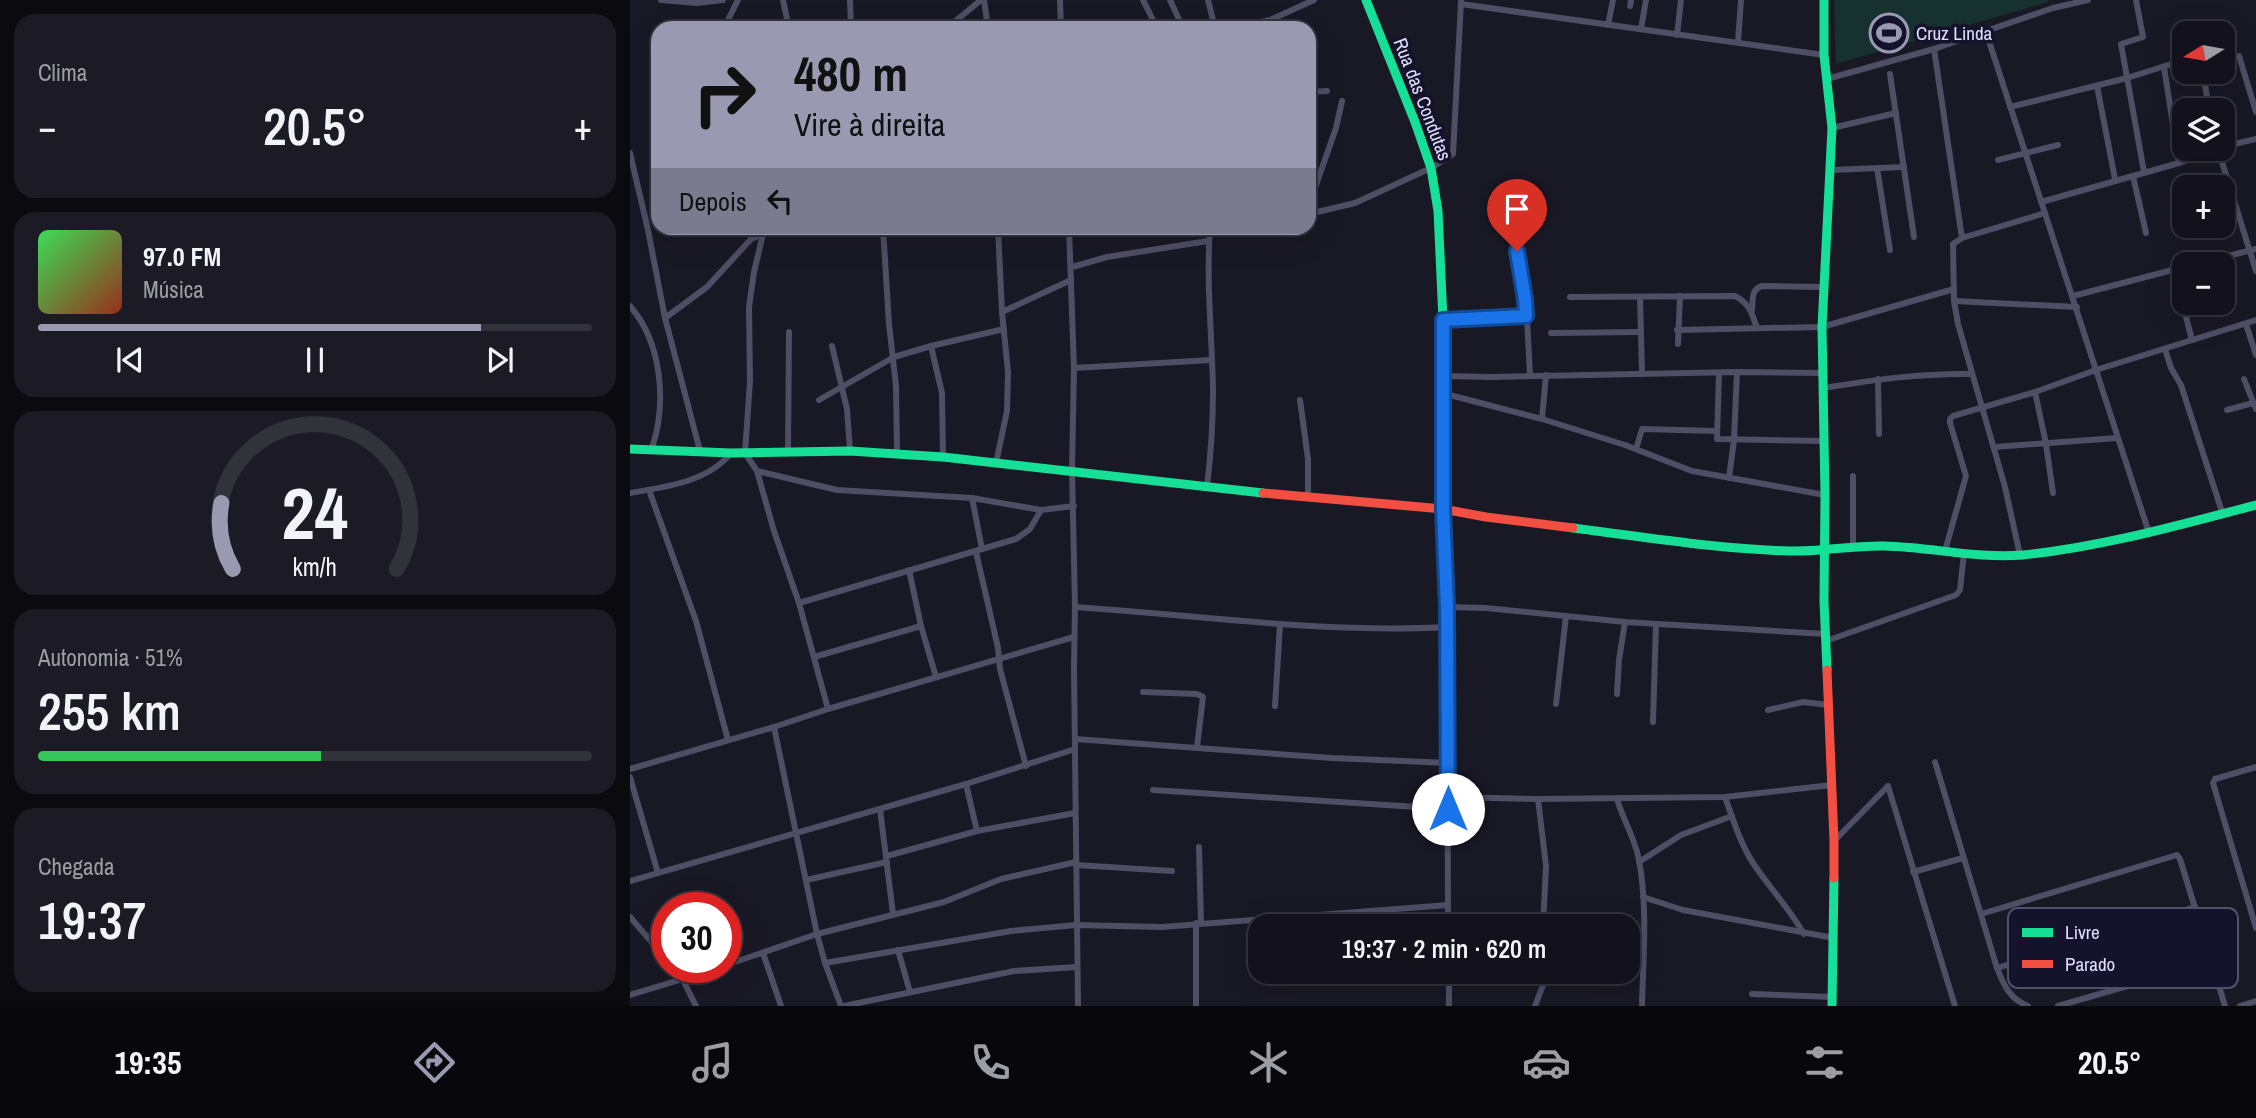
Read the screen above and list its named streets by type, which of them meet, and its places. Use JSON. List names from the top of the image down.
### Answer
{
  "streets": {
    "street": ["Rua das Condutas"]
  },
  "places": {
    "sports": ["Cruz Linda"]
  },
  "legend": ["Livre", "Parado"],
  "north": "left",
  "page": {
    "tile": [
      "Clima",
      ["Autonomia · 51%", "255 km"],
      ["Chegada", "19:37"]
    ],
    "map_buttons": ["+", "−"],
    "turn": ["480 m", "Vire à direita"],
    "heat": ["−", "20.5°", "+"],
    "then": "Depois",
    "song": ["97.0 FM", "Música"],
    "limit": "30",
    "trip": "19:37 · 2 min · 620 m",
    "tabs": ["19:35", "20.5°"],
    "gauge": ["24", "km/h"]
  }
}
